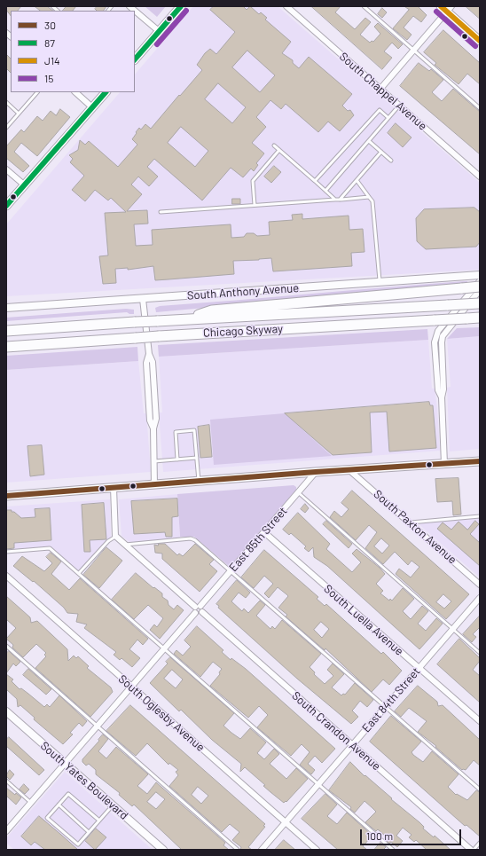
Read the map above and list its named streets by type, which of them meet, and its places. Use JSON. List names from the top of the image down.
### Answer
{
  "streets": {
    "highway": ["Chicago Skyway"],
    "street": [
      "South Chappel Avenue",
      "South Anthony Avenue",
      "South Paxton Avenue",
      "East 85th Street",
      "South Luella Avenue",
      "East 84th Street",
      "South Oglesby Avenue",
      "South Crandon Avenue",
      "South Yates Boulevard"
    ]
  },
  "crossings": [
    ["East 85th Street", "South Luella Avenue"],
    ["East 85th Street", "South Crandon Avenue"],
    ["South Luella Avenue", "East 84th Street"],
    ["East 84th Street", "South Oglesby Avenue"],
    ["East 84th Street", "South Crandon Avenue"]
  ],
  "lines": [
    "transit line 87",
    "transit line J14",
    "transit line 15",
    "transit line 30"
  ],
  "legend": [
    "30",
    "87",
    "J14",
    "15"
  ],
  "scale_bar": "100 m"
}
